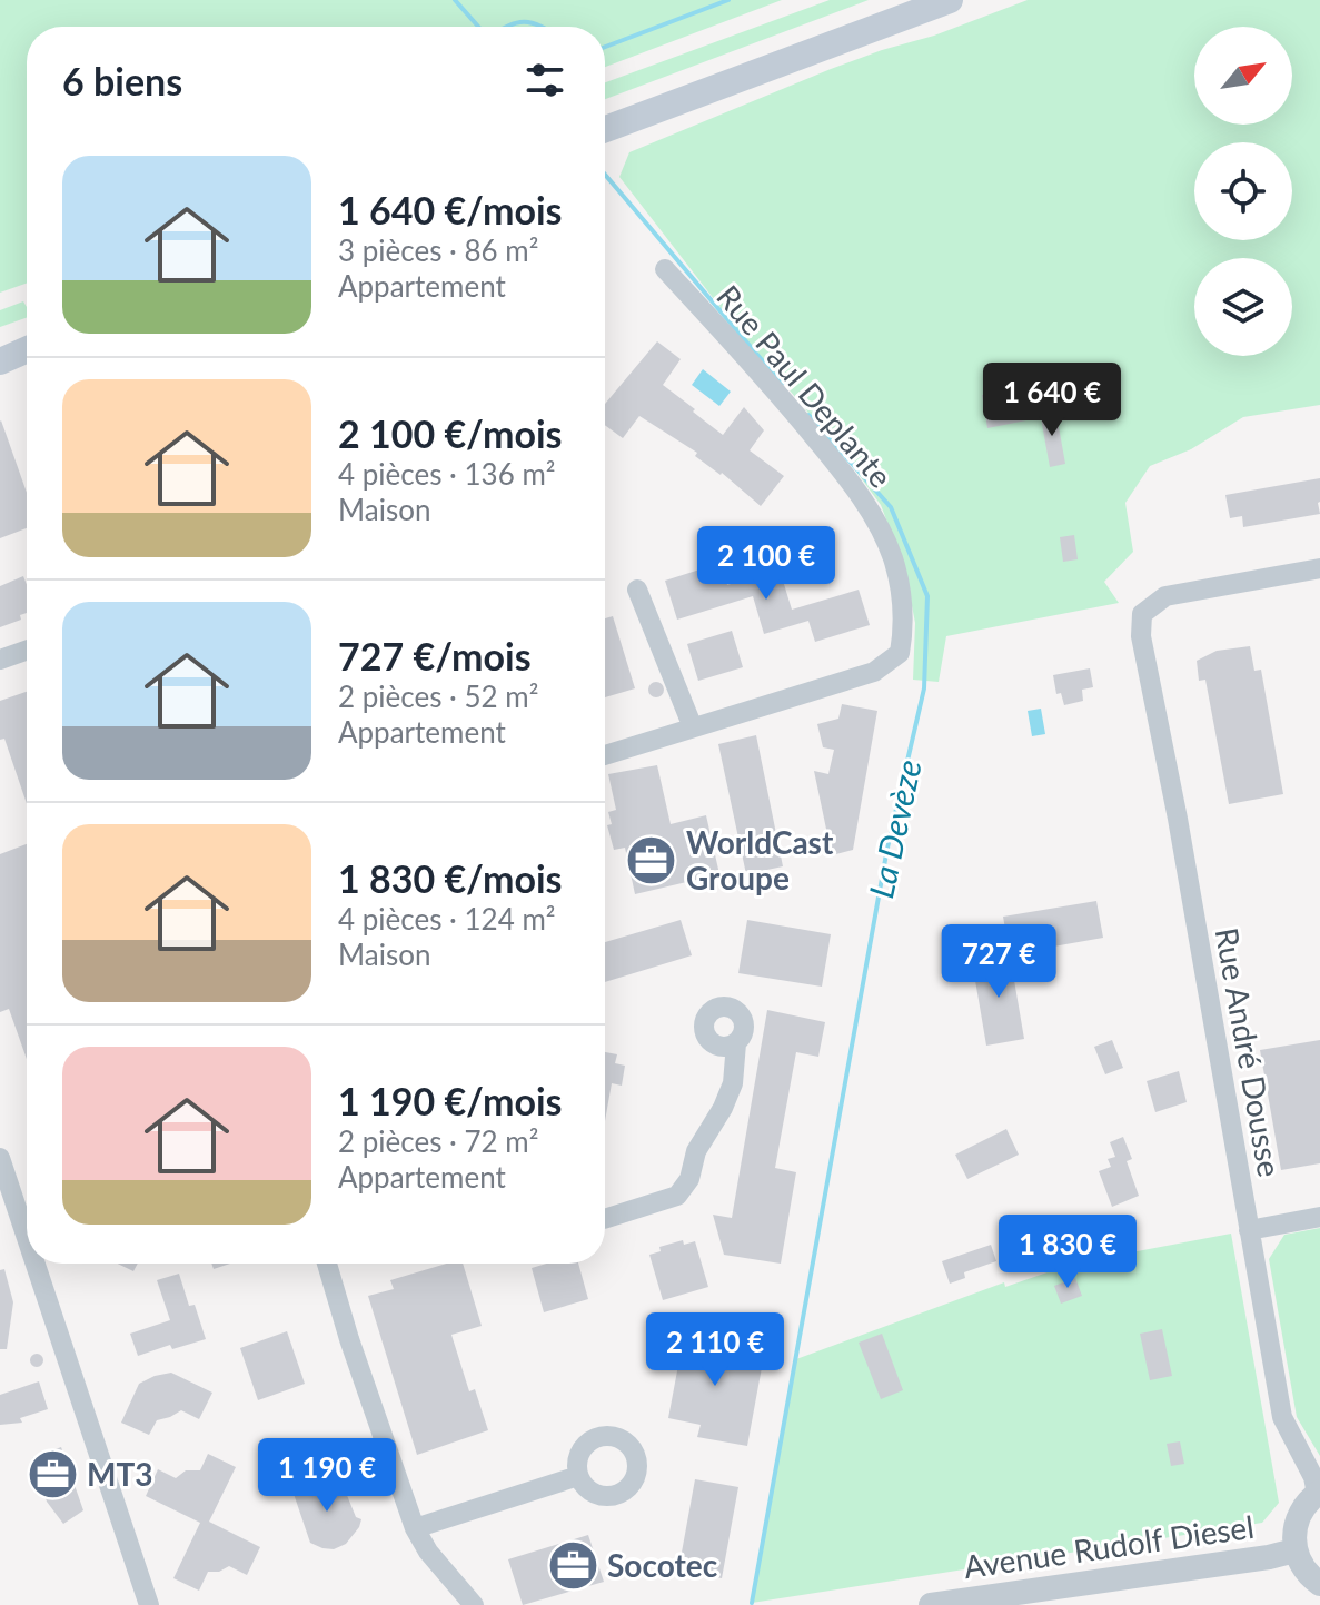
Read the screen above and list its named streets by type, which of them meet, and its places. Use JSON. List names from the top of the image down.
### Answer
{
  "streets": {
    "street": ["Rue Paul Deplante", "Rue André Dousse", "Avenue Rudolf Diesel"]
  },
  "water": ["La Devèze"],
  "places": {
    "office": ["WorldCast Groupe", "MT3", "Socotec"]
  },
  "north": "top right",
  "page": {
    "heading": "6 biens",
    "list": [
      {
        "name": "1 640 €/mois",
        "note": "3 pièces · 86 m² · Appartement"
      },
      {
        "name": "2 100 €/mois",
        "note": "4 pièces · 136 m² · Maison"
      },
      {
        "name": "727 €/mois",
        "note": "2 pièces · 52 m² · Appartement"
      },
      {
        "name": "1 830 €/mois",
        "note": "4 pièces · 124 m² · Maison"
      },
      {
        "name": "1 190 €/mois",
        "note": "2 pièces · 72 m² · Appartement"
      }
    ],
    "price": [
      "1 640 €",
      "2 100 €",
      "727 €",
      "1 830 €",
      "2 110 €",
      "1 190 €"
    ]
  }
}
